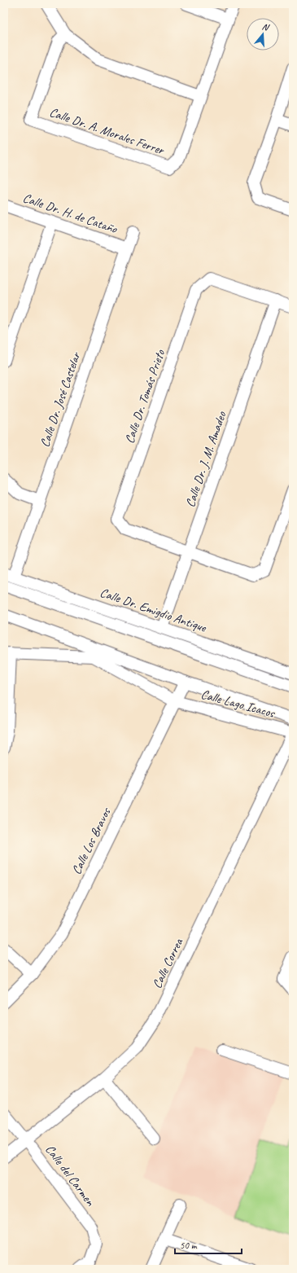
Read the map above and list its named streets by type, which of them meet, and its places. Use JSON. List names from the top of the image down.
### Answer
{
  "streets": {
    "street": [
      "Calle Dr. A. Morales Ferrer",
      "Calle Dr. H. de Cataño",
      "Calle Dr. Tomás Prieto",
      "Calle Dr. José Castelar",
      "Calle Dr. J. M. Amadeo",
      "Calle Dr. Emigdio Antique",
      "Calle Lago Icacos",
      "Calle Los Bravos",
      "Calle Correa",
      "Calle del Carmen"
    ]
  },
  "crossings": [
    ["Calle Dr. H. de Cataño", "Calle Dr. José Castelar"],
    ["Calle Dr. Tomás Prieto", "Calle Dr. J. M. Amadeo"],
    ["Calle Dr. José Castelar", "Calle Dr. Emigdio Antique"],
    ["Calle Dr. J. M. Amadeo", "Calle Dr. Emigdio Antique"],
    ["Calle Lago Icacos", "Calle Los Bravos"],
    ["Calle Lago Icacos", "Calle Correa"],
    ["Calle Correa", "Calle del Carmen"]
  ],
  "scale_bar": "50 m",
  "north": "top"
}
